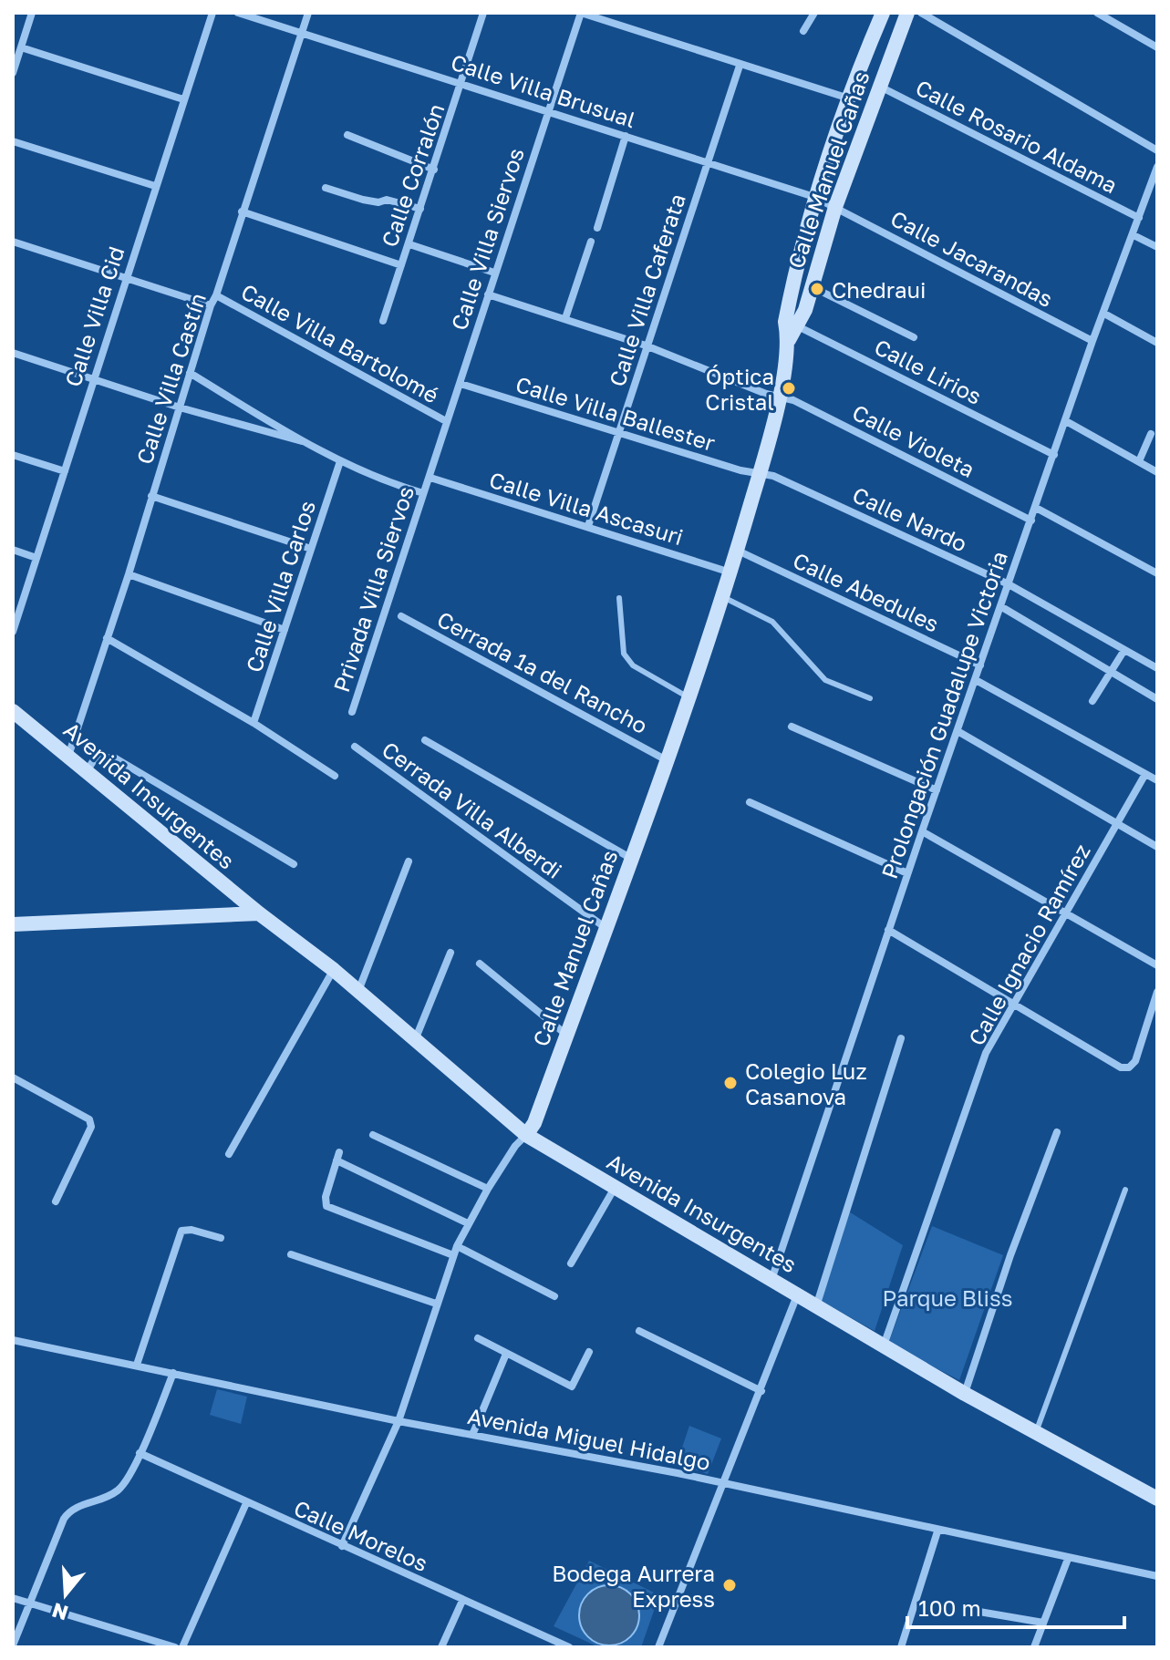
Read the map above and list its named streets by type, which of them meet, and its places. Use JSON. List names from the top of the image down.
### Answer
{
  "streets": {
    "street": [
      "Calle Villa Brusual",
      "Calle Rosario Aldama",
      "Calle Manuel Cañas",
      "Calle Corralón",
      "Calle Villa Siervos",
      "Calle Jacarandas",
      "Calle Villa Caferata",
      "Calle Villa Cid",
      "Calle Villa Bartolomé",
      "Calle Lirios",
      "Calle Villa Castín",
      "Calle Villa Ballester",
      "Calle Violeta",
      "Calle Villa Ascasuri",
      "Calle Nardo",
      "Calle Villa Carlos",
      "Privada Villa Siervos",
      "Calle Abedules",
      "Cerrada 1ª del Rancho",
      "Prolongación Guadalupe Victoria",
      "Avenida Insurgentes",
      "Cerrada Villa Alberdi",
      "Calle Ignacio Ramírez",
      "Avenida Miguel Hidalgo",
      "Calle Morelos"
    ]
  },
  "crossings": [
    ["Calle Villa Brusual", "Calle Manuel Cañas"],
    ["Calle Villa Brusual", "Calle Corralón"],
    ["Calle Villa Brusual", "Calle Villa Siervos"],
    ["Calle Villa Brusual", "Calle Jacarandas"],
    ["Calle Villa Brusual", "Calle Villa Caferata"],
    ["Calle Villa Brusual", "Calle Villa Castín"],
    ["Calle Rosario Aldama", "Calle Manuel Cañas"],
    ["Calle Rosario Aldama", "Prolongación Guadalupe Victoria"],
    ["Calle Manuel Cañas", "Calle Jacarandas"],
    ["Calle Manuel Cañas", "Calle Lirios"],
    ["Calle Manuel Cañas", "Calle Villa Ballester"],
    ["Calle Manuel Cañas", "Calle Violeta"],
    ["Calle Manuel Cañas", "Calle Villa Ascasuri"],
    ["Calle Manuel Cañas", "Calle Nardo"],
    ["Calle Manuel Cañas", "Calle Abedules"],
    ["Calle Manuel Cañas", "Cerrada 1ª del Rancho"],
    ["Calle Manuel Cañas", "Avenida Insurgentes"],
    ["Calle Manuel Cañas", "Cerrada Villa Alberdi"],
    ["Calle Manuel Cañas", "Avenida Miguel Hidalgo"],
    ["Calle Manuel Cañas", "Calle Morelos"],
    ["Calle Villa Siervos", "Calle Villa Bartolomé"],
    ["Calle Villa Siervos", "Calle Villa Ballester"],
    ["Calle Villa Siervos", "Calle Violeta"],
    ["Calle Villa Siervos", "Calle Villa Ascasuri"],
    ["Calle Villa Siervos", "Privada Villa Siervos"],
    ["Calle Jacarandas", "Prolongación Guadalupe Victoria"],
    ["Calle Villa Caferata", "Calle Villa Ballester"],
    ["Calle Villa Caferata", "Calle Violeta"],
    ["Calle Villa Caferata", "Calle Villa Ascasuri"],
    ["Calle Villa Cid", "Calle Villa Bartolomé"],
    ["Calle Villa Bartolomé", "Calle Villa Castín"],
    ["Calle Lirios", "Prolongación Guadalupe Victoria"],
    ["Calle Villa Castín", "Avenida Insurgentes"],
    ["Calle Villa Ballester", "Calle Nardo"],
    ["Calle Violeta", "Prolongación Guadalupe Victoria"],
    ["Calle Villa Ascasuri", "Privada Villa Siervos"],
    ["Calle Nardo", "Prolongación Guadalupe Victoria"],
    ["Calle Abedules", "Prolongación Guadalupe Victoria"],
    ["Prolongación Guadalupe Victoria", "Avenida Insurgentes"],
    ["Avenida Insurgentes", "Calle Ignacio Ramírez"]
  ],
  "parks": ["Parque Bliss"],
  "places": [
    "Chedraui",
    "Óptica Cristal",
    "Colegio Luz Casanova",
    "Bodega Aurrera Express"
  ],
  "scale_bar": "100 m",
  "north": "bottom"
}
